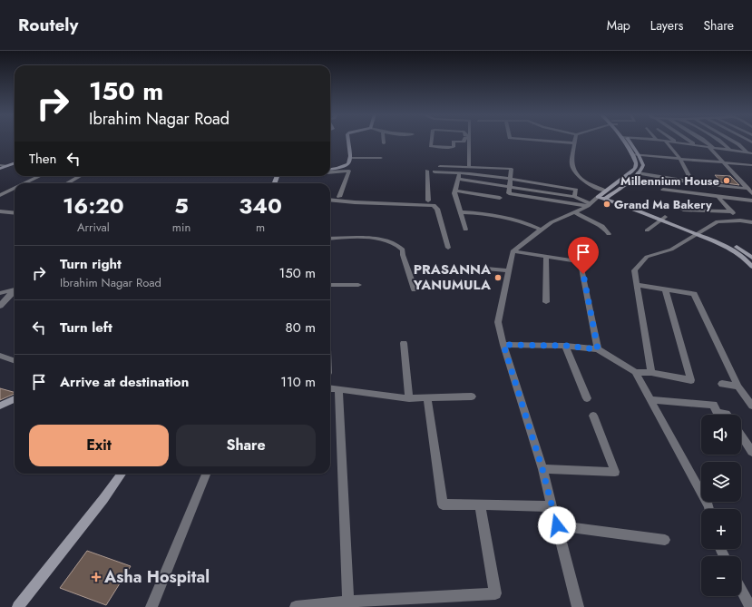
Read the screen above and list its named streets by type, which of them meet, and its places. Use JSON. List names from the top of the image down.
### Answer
{
  "places": {
    "other": ["Millennium House", "Grand Ma Bakery", "PRASANNA YANUMULA"],
    "health": ["Asha Hospital"]
  },
  "page": {
    "header": "Routely",
    "nav": ["Map", "Layers", "Share"],
    "turn": ["150 m", "Ibrahim Nagar Road"],
    "then": "Then",
    "eta": [
      "16:20",
      "Arrival",
      "5",
      "min",
      "340",
      "m"
    ],
    "list": [
      {
        "name": "Turn right",
        "note": "Ibrahim Nagar Road",
        "value": "150 m"
      },
      {
        "name": "Turn left",
        "value": "80 m"
      },
      {
        "name": "Arrive at destination",
        "value": "110 m"
      }
    ],
    "map_buttons": ["+", "−"],
    "buttons": ["Exit", "Share"]
  }
}
